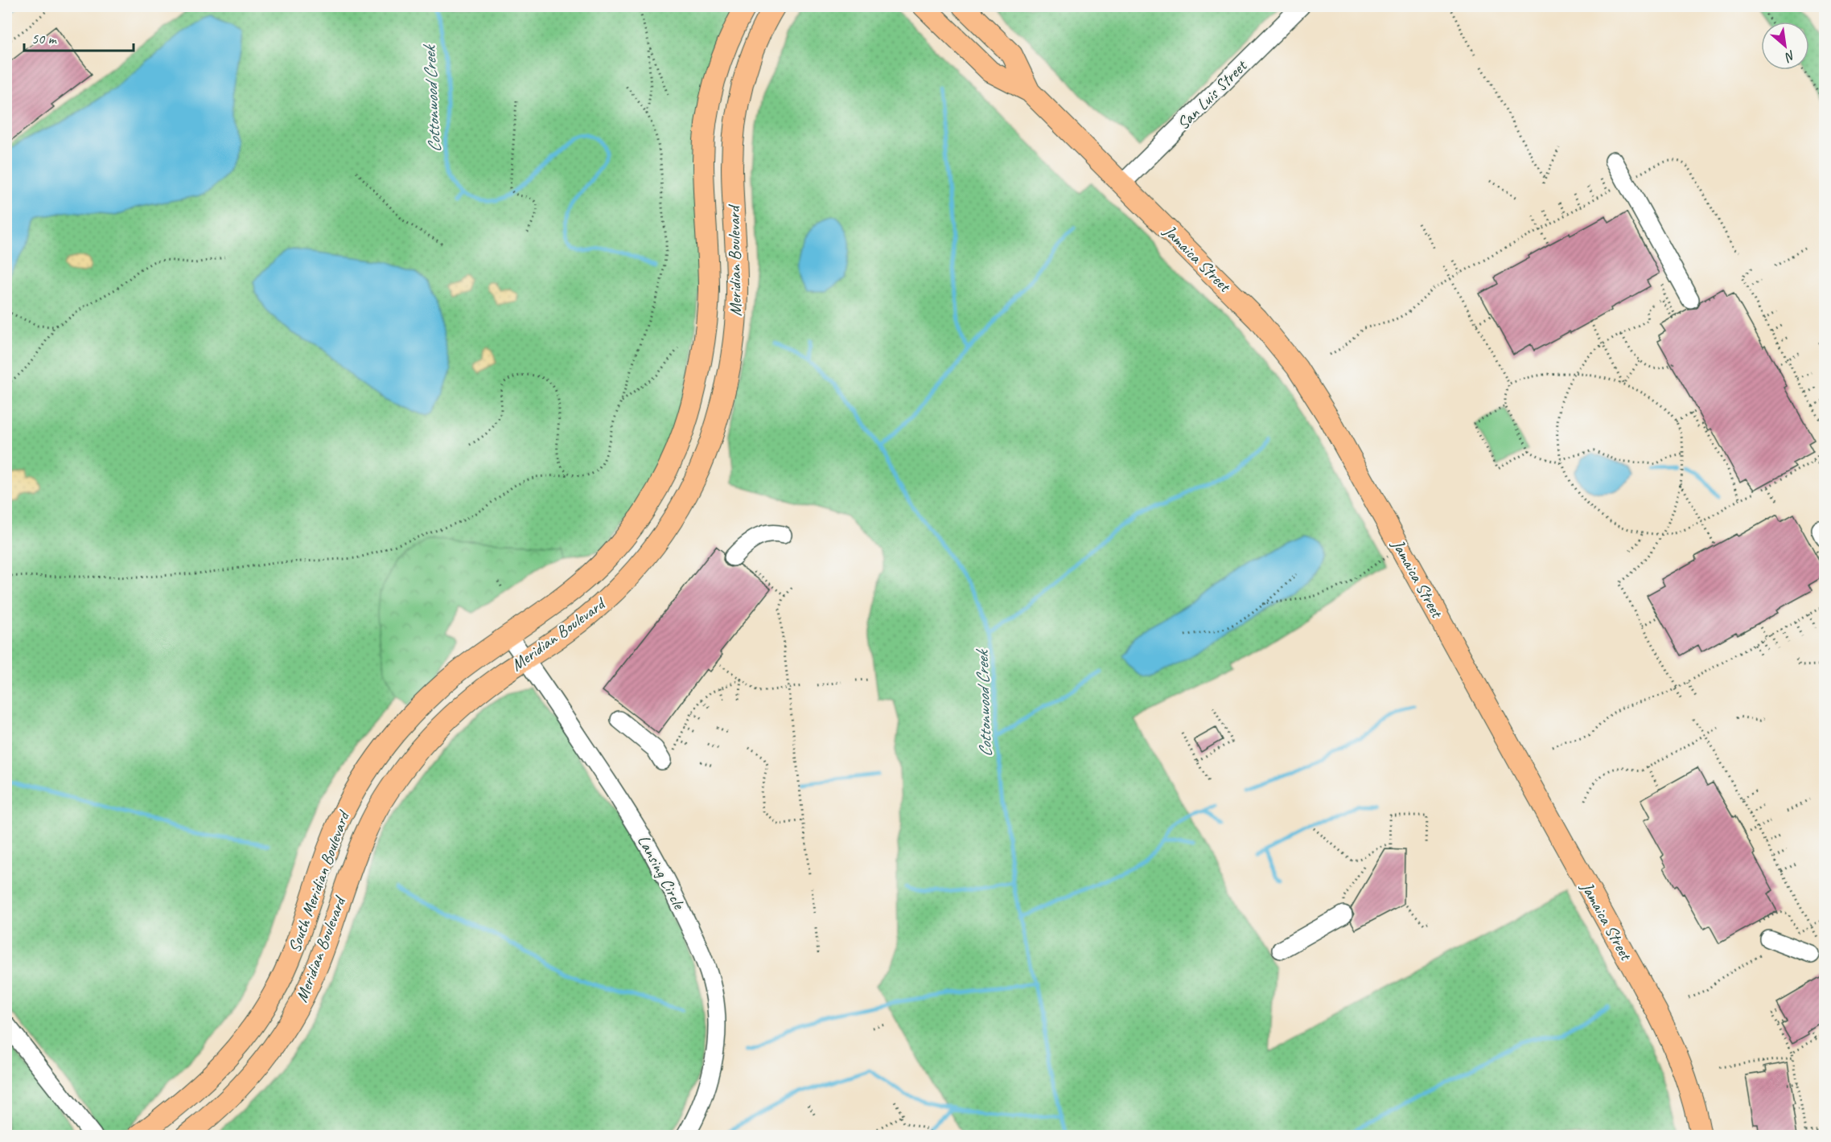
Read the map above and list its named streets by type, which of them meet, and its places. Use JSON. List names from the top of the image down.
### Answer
{
  "streets": {
    "main road": ["Jamaica Street", "Meridian Boulevard", "South Meridian Boulevard"],
    "street": ["San Luis Street", "Lansing Circle"]
  },
  "crossings": [
    ["San Luis Street", "Jamaica Street"],
    ["Meridian Boulevard", "Lansing Circle"],
    ["Meridian Boulevard", "South Meridian Boulevard"],
    ["Lansing Circle", "South Meridian Boulevard"]
  ],
  "water": ["Cottonwood Creek"],
  "scale_bar": "50 m",
  "north": "bottom right"
}
